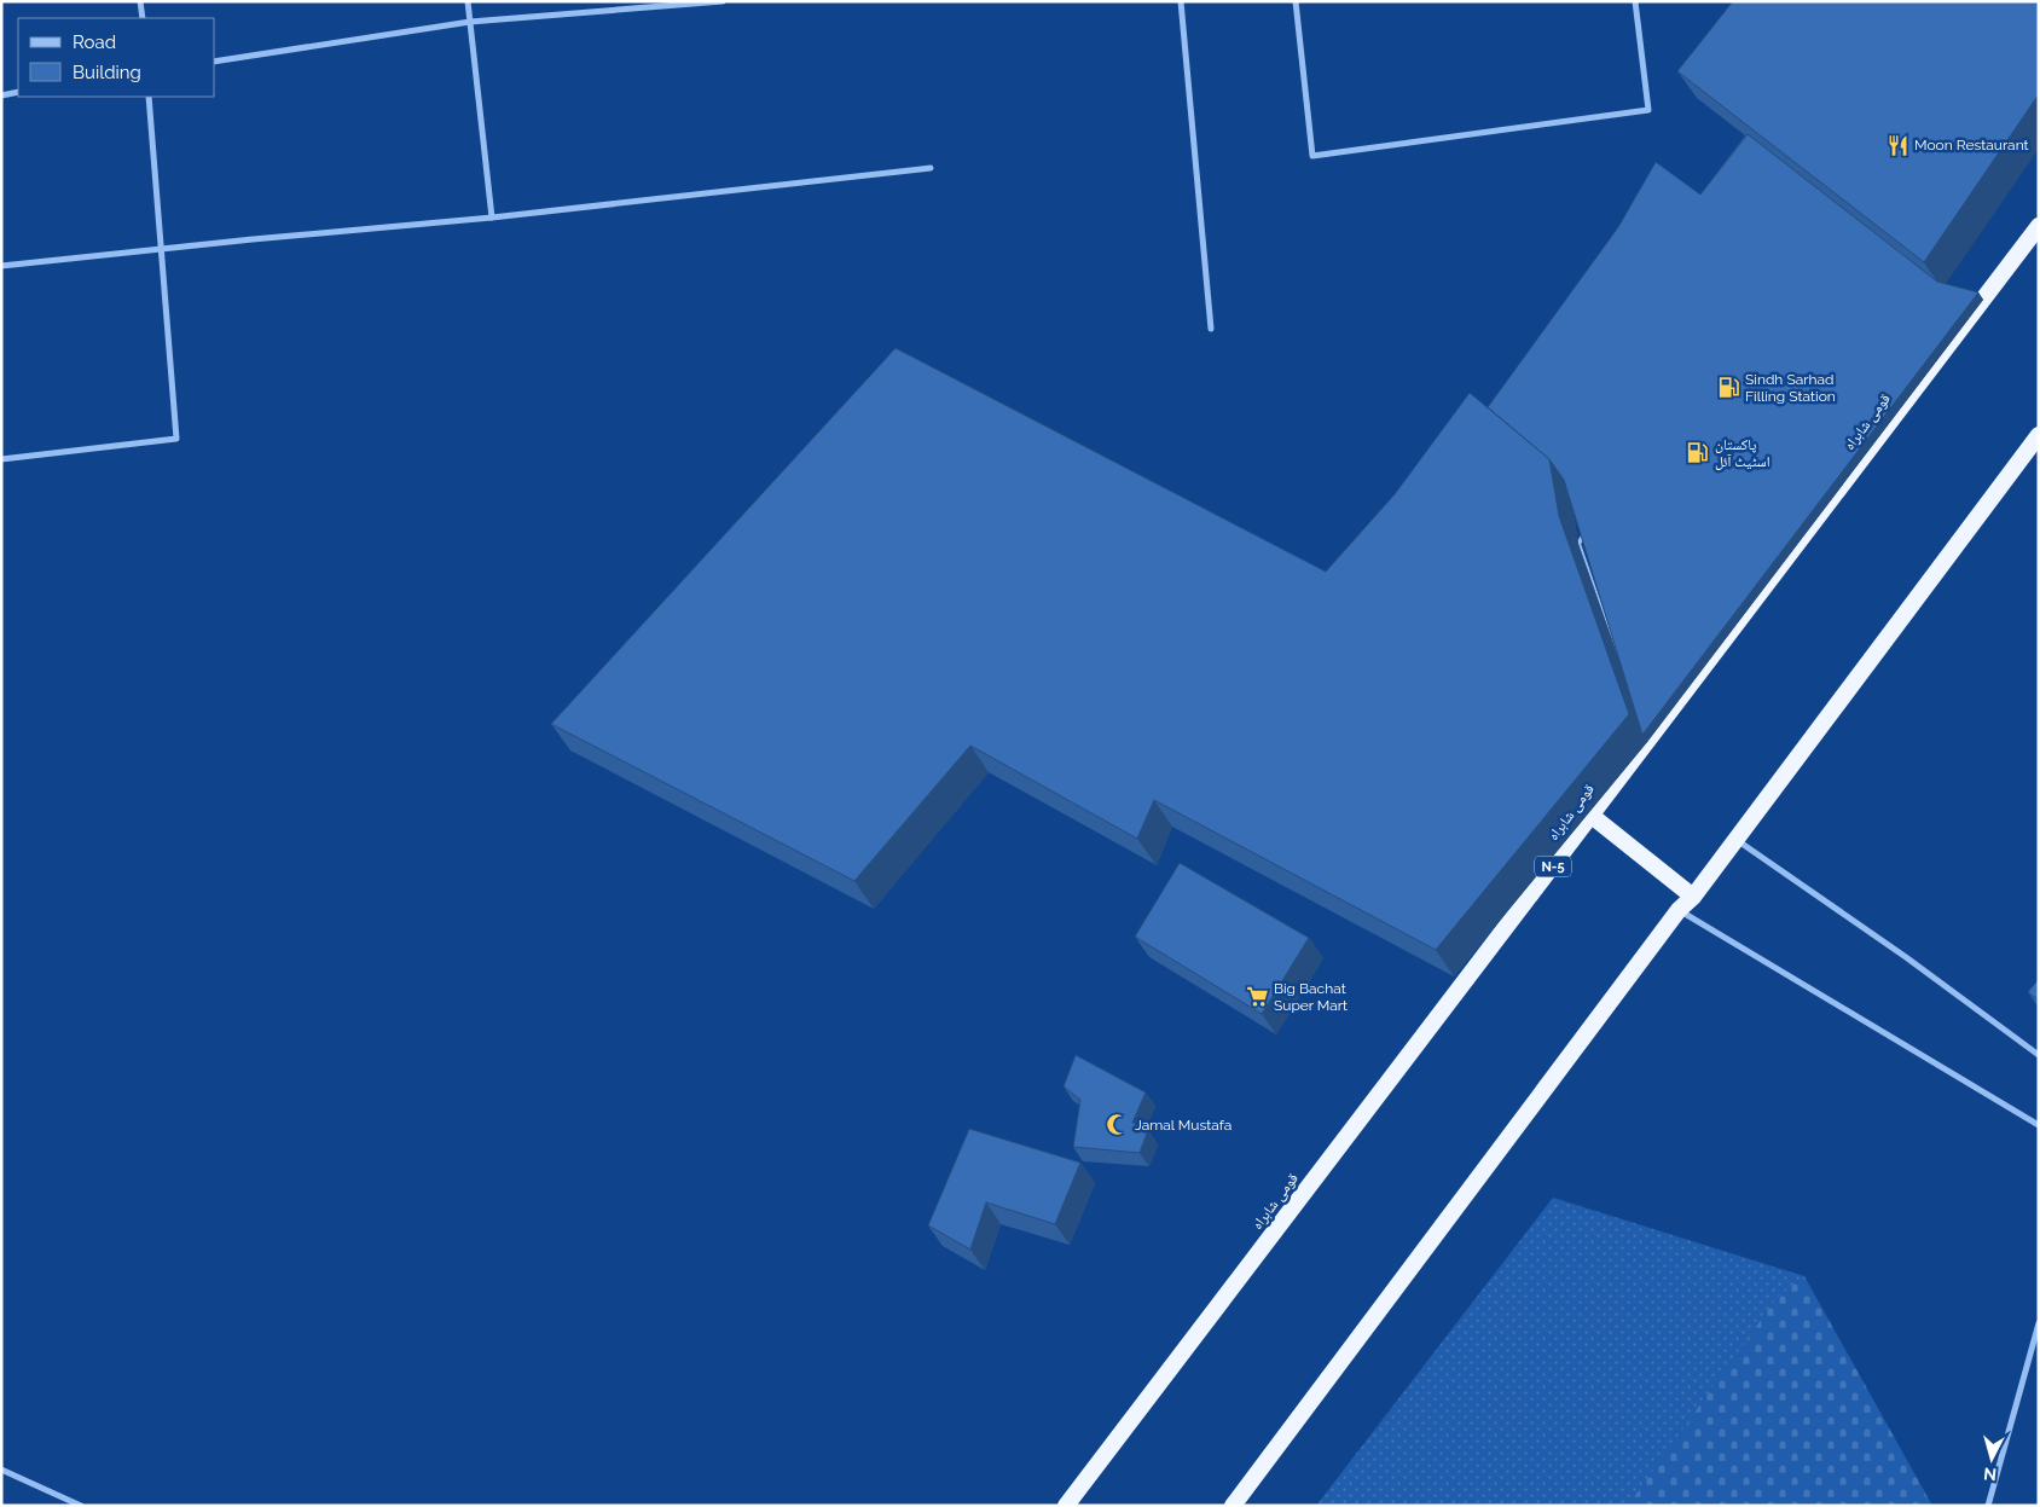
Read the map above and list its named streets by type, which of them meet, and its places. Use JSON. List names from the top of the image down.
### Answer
{
  "streets": {
    "highway": ["قومی شاہراہ", "N-5"]
  },
  "places": {
    "restaurant": ["Moon Restaurant"],
    "fuel station": ["Sindh Sarhad Filling Station", "پاکستان اسٹیٹ آئل"],
    "supermarket": ["Big Bachat Super Mart"],
    "mosque": ["Jamal Mustafa"]
  },
  "legend": ["Road", "Building"],
  "north": "bottom"
}
